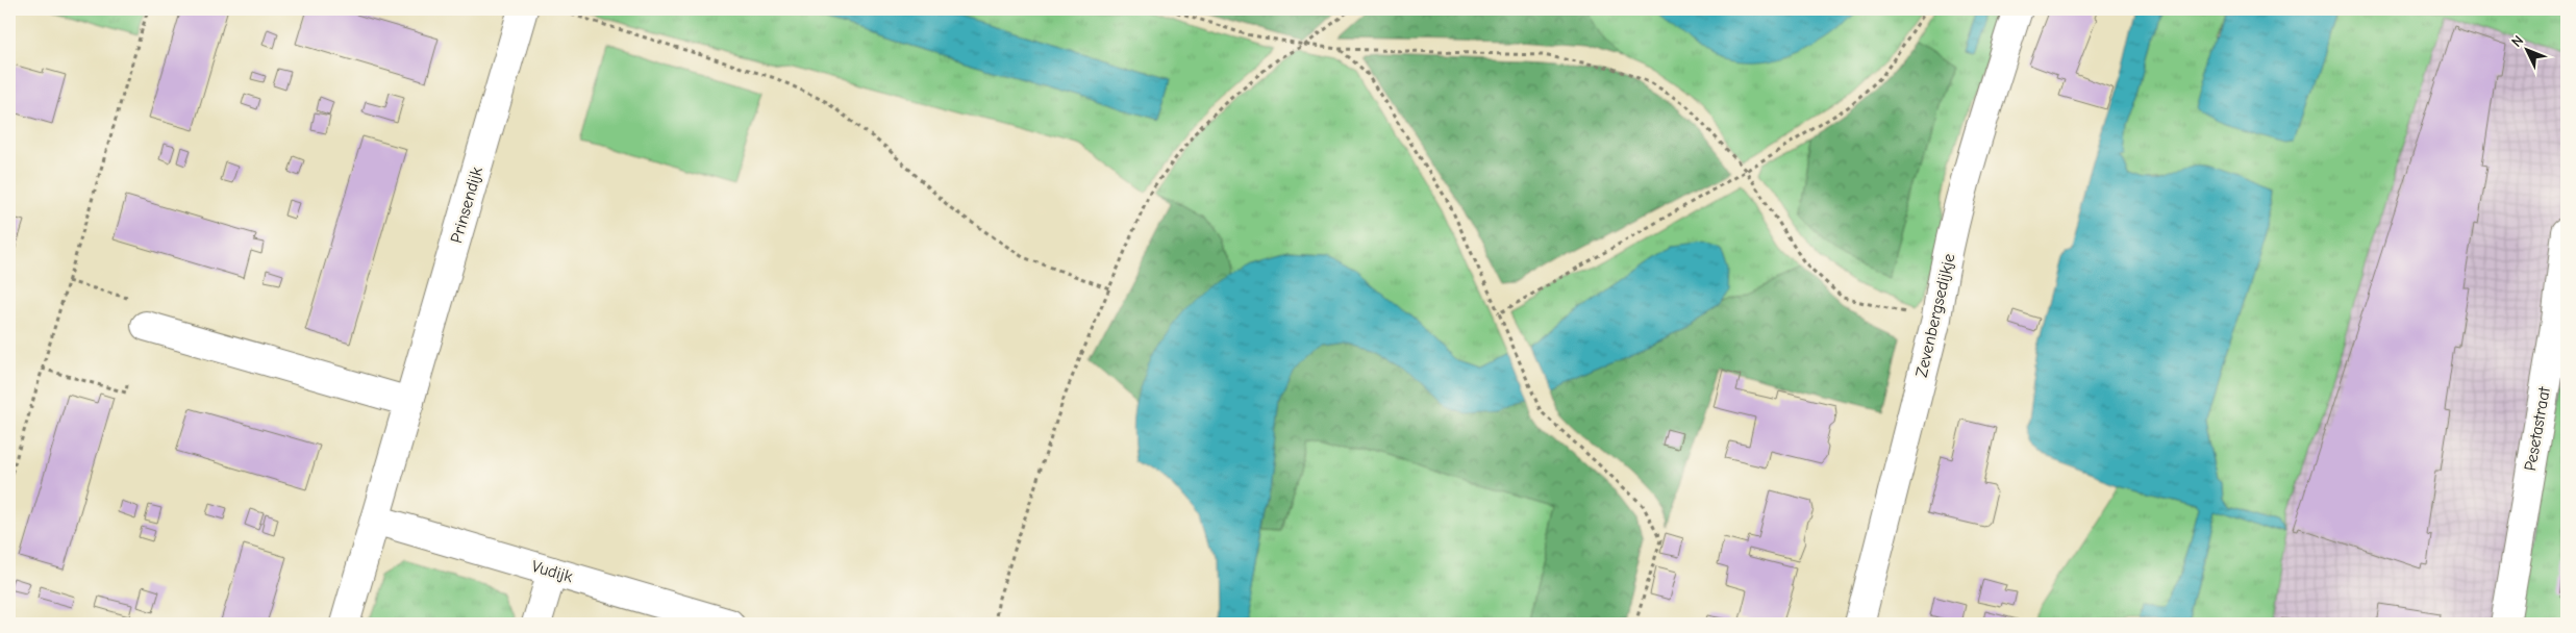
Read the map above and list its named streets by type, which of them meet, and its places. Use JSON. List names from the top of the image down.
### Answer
{
  "streets": {
    "street": [
      "Prinsendijk",
      "Zevenbergsedijkje",
      "Pesetastraat",
      "Vudijk"
    ]
  },
  "crossings": [
    ["Prinsendijk", "Vudijk"]
  ],
  "north": "top left"
}
